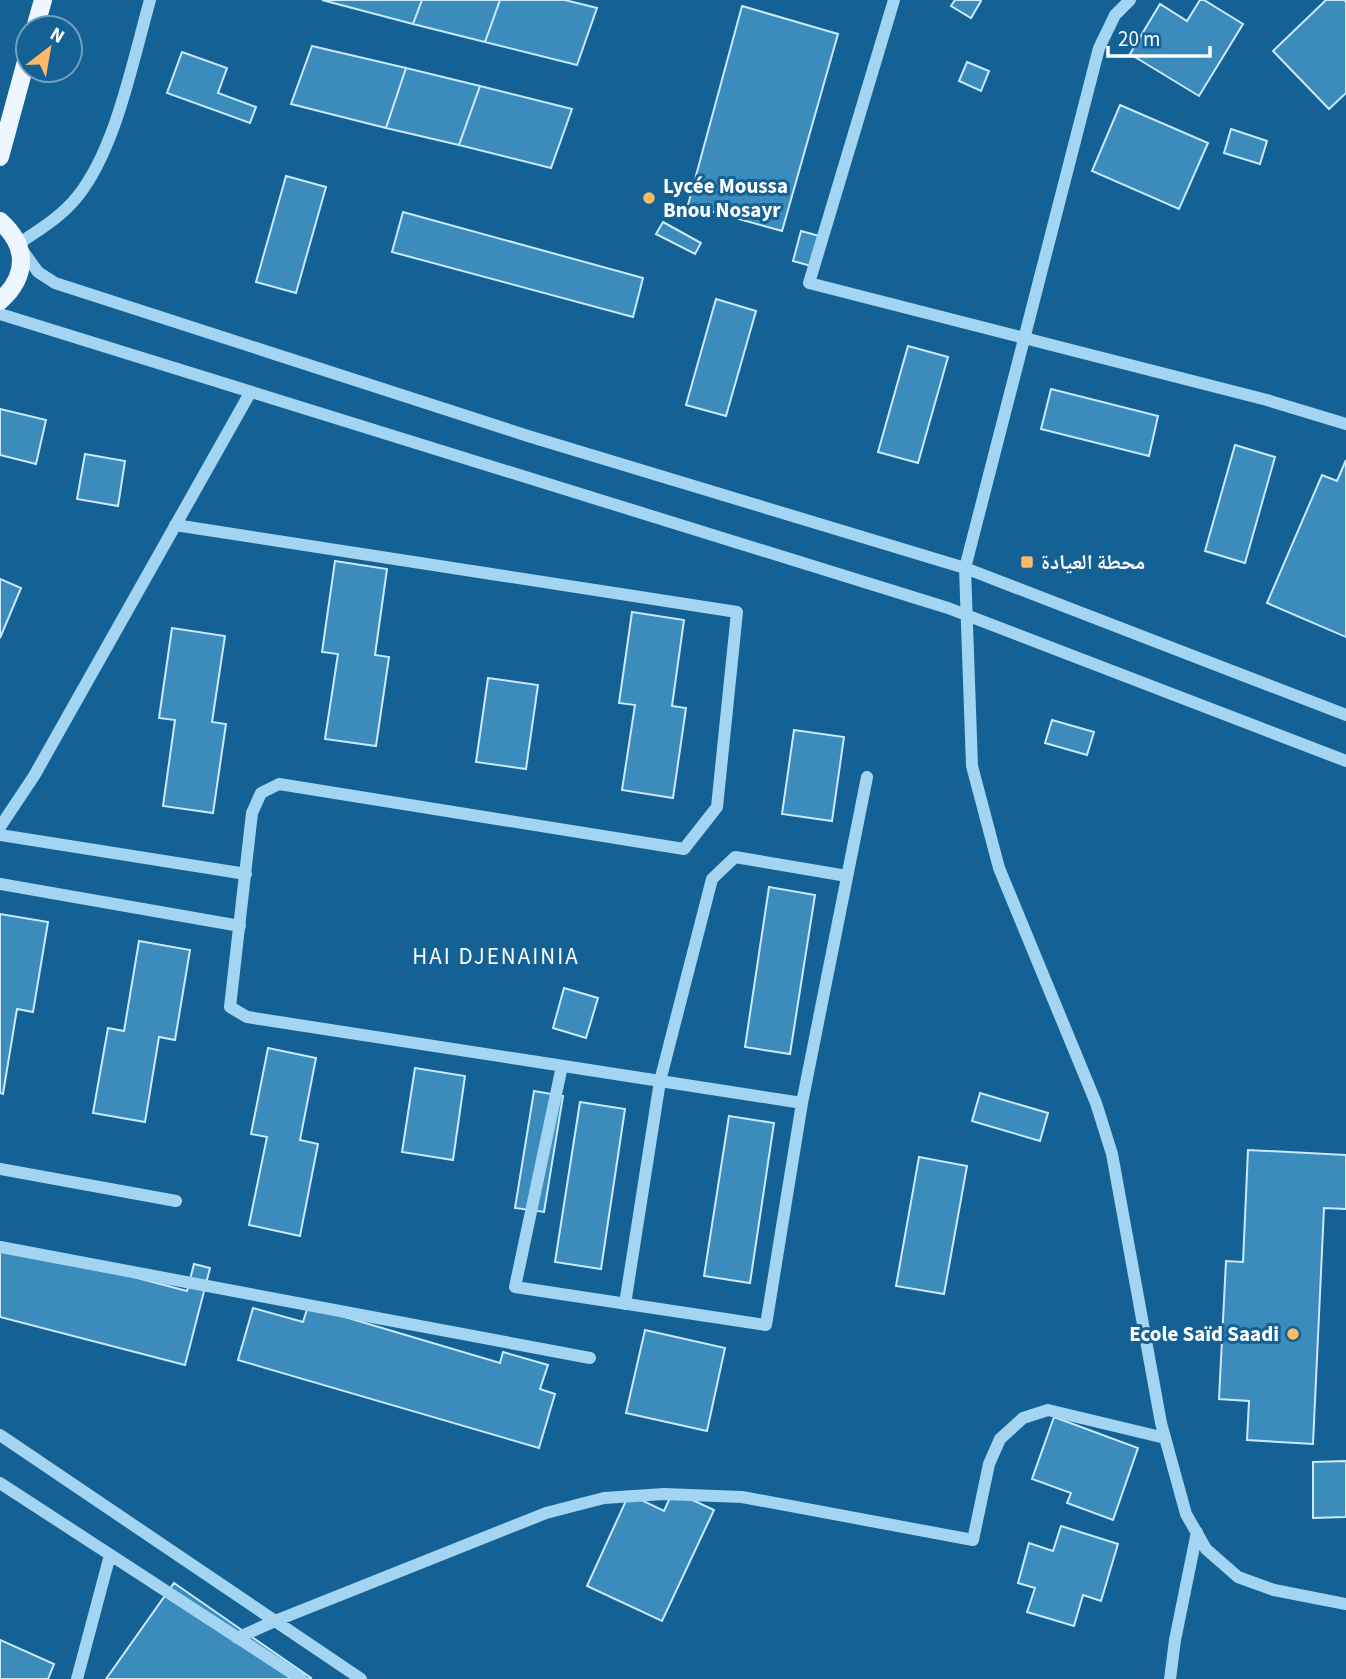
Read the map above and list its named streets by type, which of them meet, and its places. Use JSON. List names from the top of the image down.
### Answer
{
  "districts": ["HAI DJENAINIA"],
  "places": {
    "other": ["Lycée Moussa Bnou Nosayr", "Ecole Saïd Saadi"],
    "transit": ["محطة العيادة"]
  },
  "scale_bar": "20 m",
  "north": "top right"
}
